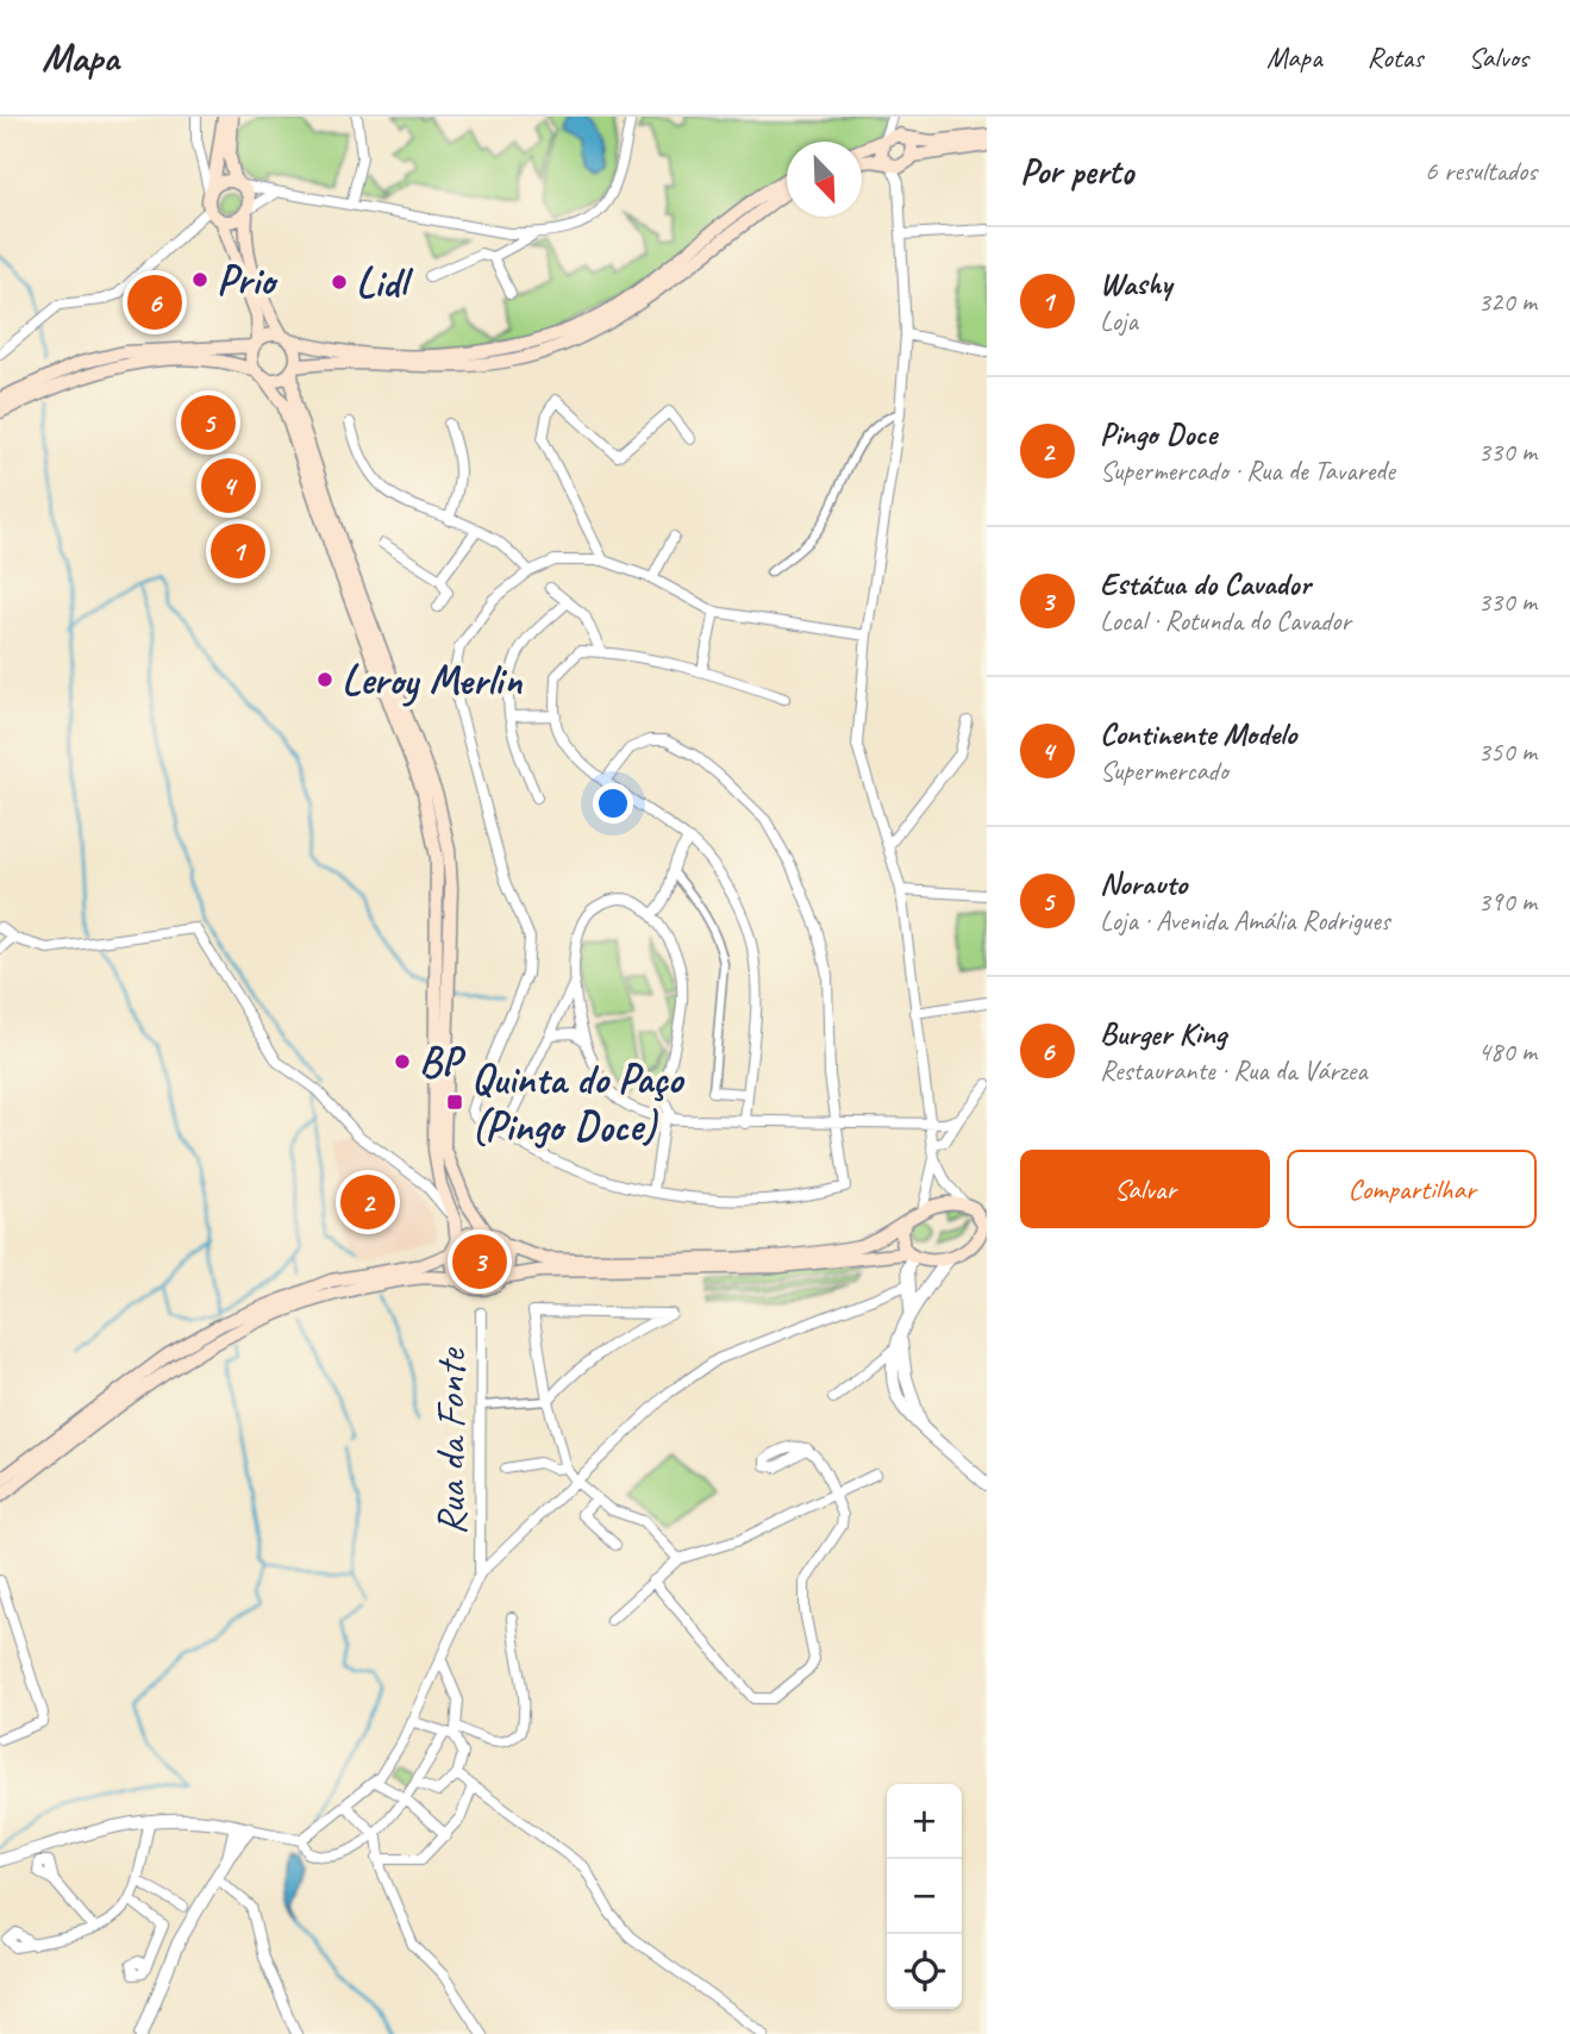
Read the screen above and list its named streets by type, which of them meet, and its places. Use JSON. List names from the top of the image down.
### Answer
{
  "streets": {
    "street": ["Rua da Fonte"]
  },
  "places": {
    "other": [
      "Prio",
      "Lidl",
      "Leroy Merlin",
      "BP"
    ],
    "transit": ["Quinta do Paço (Pingo Doce)"]
  },
  "north": "bottom right",
  "page": {
    "header": "Mapa",
    "nav": ["Mapa", "Rotas", "Salvos"],
    "heading": ["Por perto", "6 resultados"],
    "list": [
      {
        "mark": "1",
        "name": "Washy",
        "note": "Loja",
        "value": "320 m"
      },
      {
        "mark": "2",
        "name": "Pingo Doce",
        "note": "Supermercado · Rua de Tavarede",
        "value": "330 m"
      },
      {
        "mark": "3",
        "name": "Estátua do Cavador",
        "note": "Local · Rotunda do Cavador",
        "value": "330 m"
      },
      {
        "mark": "4",
        "name": "Continente Modelo",
        "note": "Supermercado",
        "value": "350 m"
      },
      {
        "mark": "5",
        "name": "Norauto",
        "note": "Loja · Avenida Amália Rodrigues",
        "value": "390 m"
      },
      {
        "mark": "6",
        "name": "Burger King",
        "note": "Restaurante · Rua da Várzea",
        "value": "480 m"
      }
    ],
    "pins": [
      "6",
      "5",
      "4",
      "1",
      "2",
      "3"
    ],
    "buttons": ["Salvar", "Compartilhar"],
    "map_buttons": ["+", "−"]
  }
}
